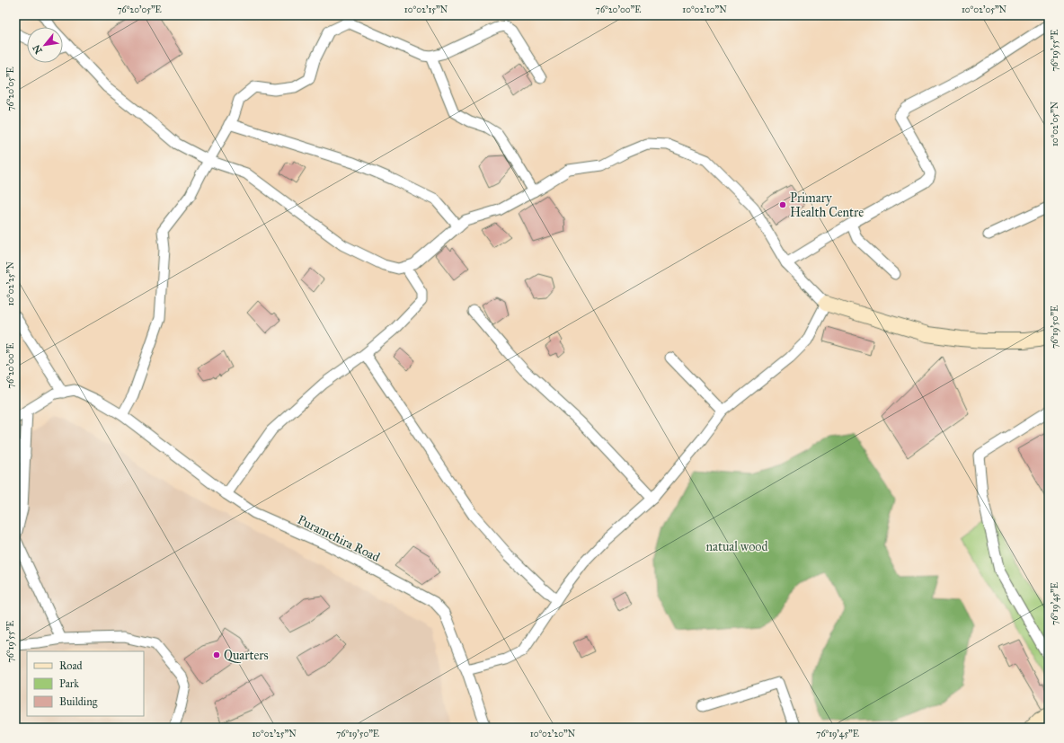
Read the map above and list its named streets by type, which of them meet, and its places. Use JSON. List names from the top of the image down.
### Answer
{
  "streets": {
    "street": ["Puramchira Road"]
  },
  "parks": ["natual wood"],
  "places": ["Primary Health Centre", "Quarters"],
  "legend": ["Road", "Park", "Building"],
  "north": "bottom left",
  "coordinates": [
    "76°20'05\"E",
    "10°02'15\"N",
    "76°20'00\"E",
    "10°02'10\"N",
    "10°02'05\"N",
    "76°19'55\"E",
    "10°02'25\"N",
    "76°19'50\"E",
    "76°19'45\"E",
    "10°02'20\"N"
  ]
}
